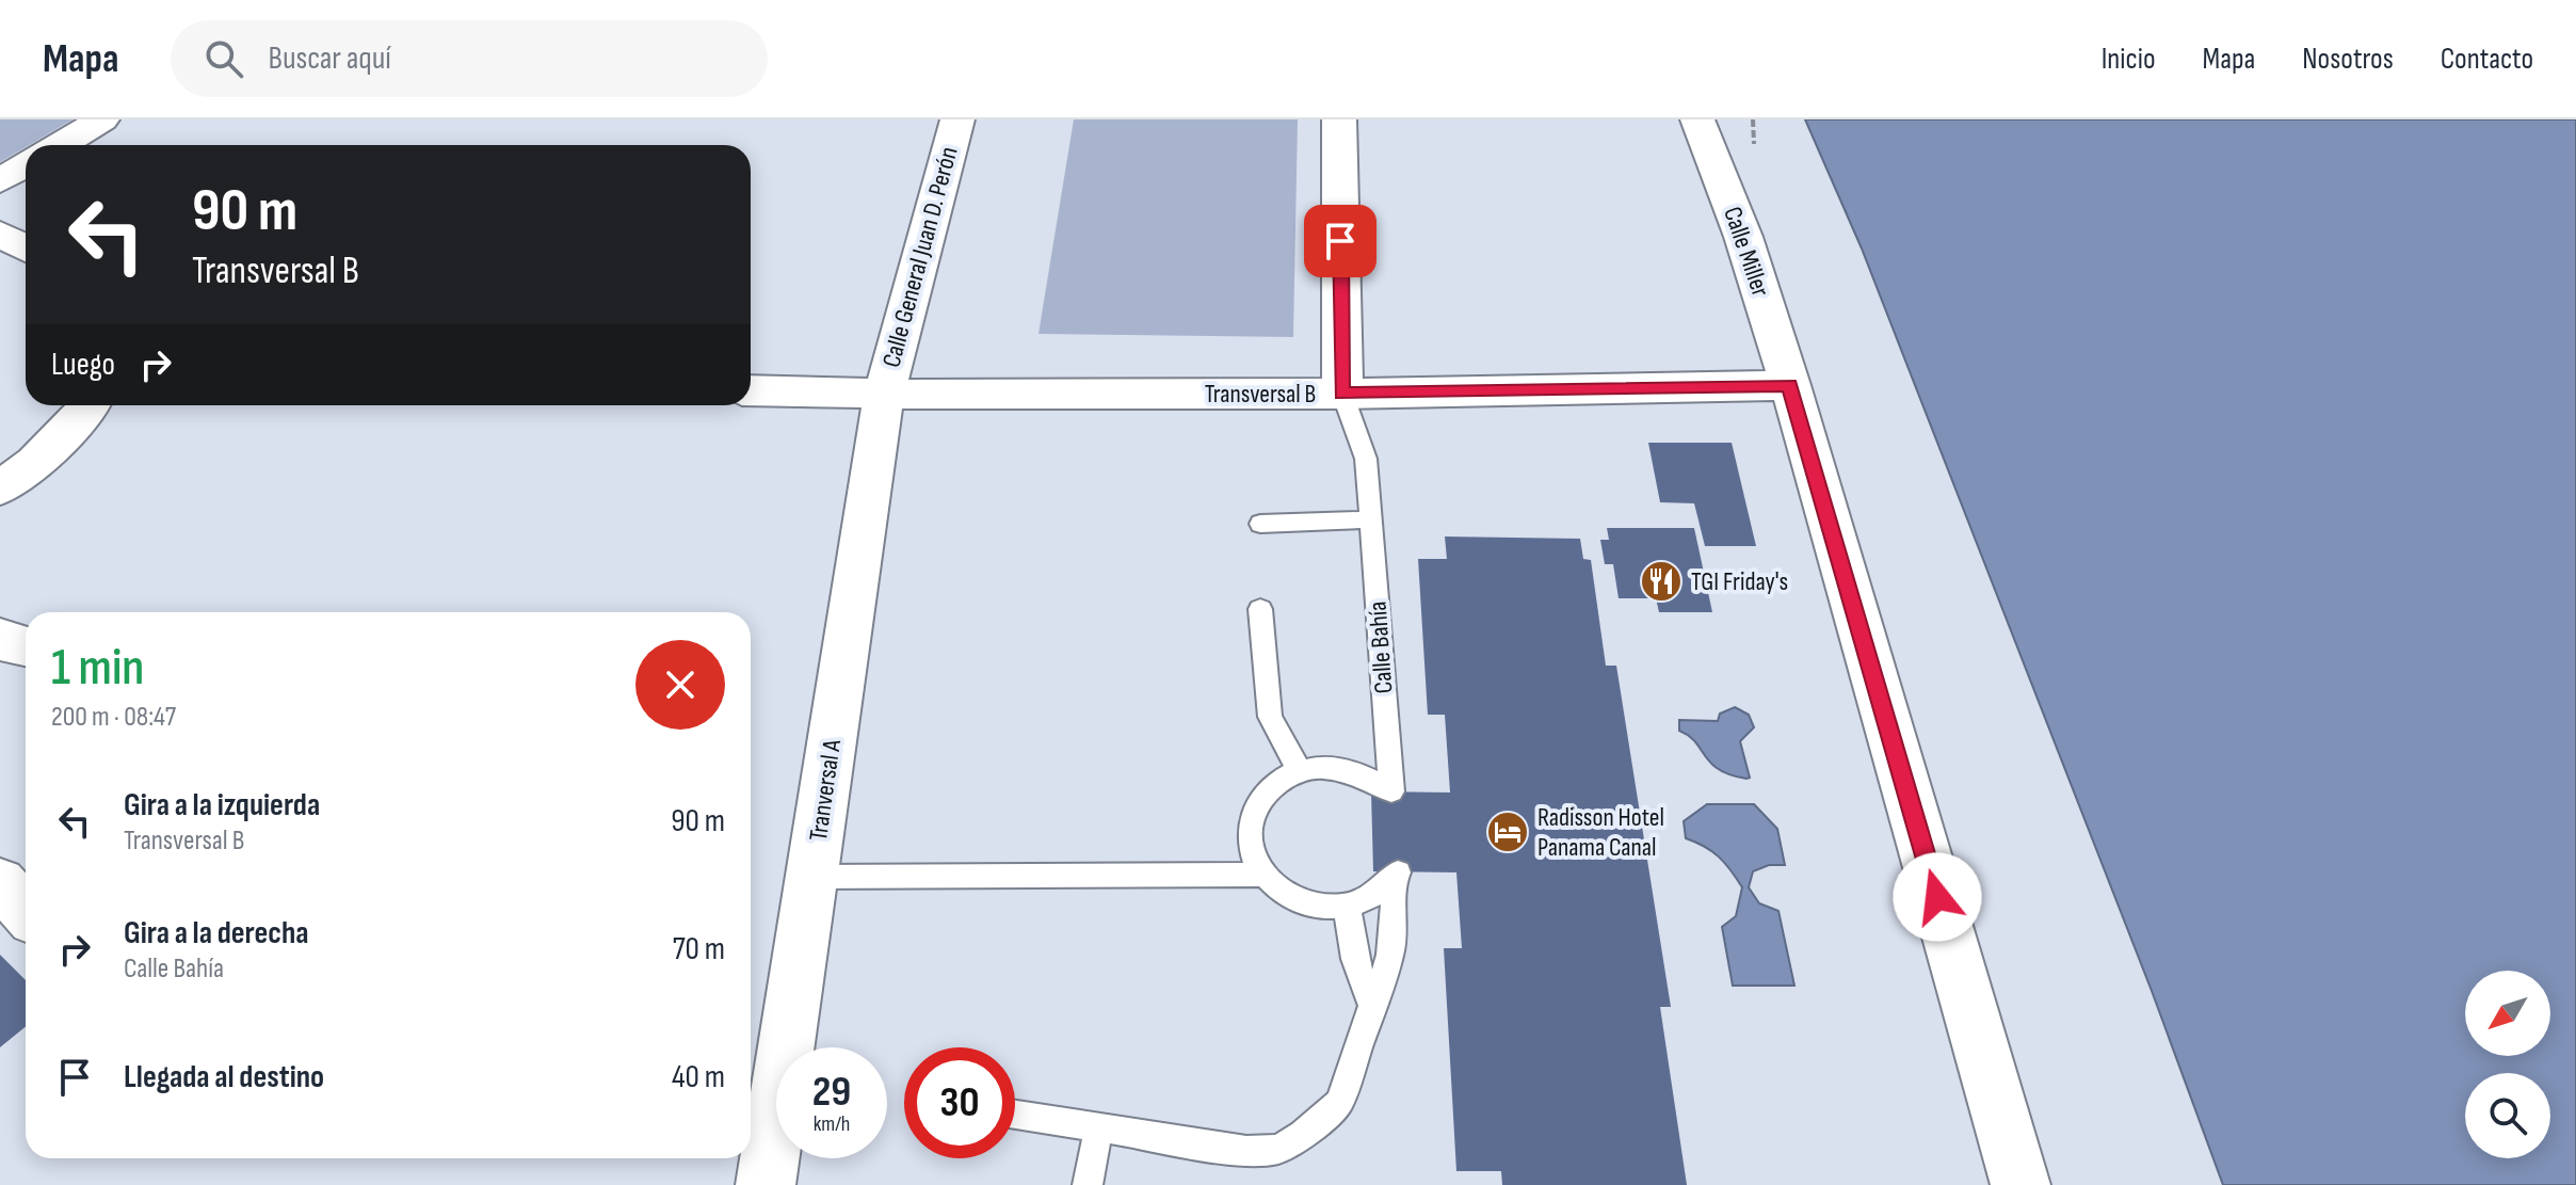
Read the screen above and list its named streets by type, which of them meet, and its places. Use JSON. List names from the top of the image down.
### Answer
{
  "streets": {
    "street": [
      "Calle Miller",
      "Calle General Juan D. Perón",
      "Transversal B",
      "Calle Bahía",
      "Tranversal A"
    ]
  },
  "crossings": [
    ["Calle Miller", "Transversal B"],
    ["Calle General Juan D. Perón", "Transversal B"],
    ["Calle General Juan D. Perón", "Tranversal A"],
    ["Transversal B", "Calle Bahía"],
    ["Transversal B", "Tranversal A"]
  ],
  "places": {
    "restaurant": ["TGI Friday's"],
    "hotel": ["Radisson Hotel Panama Canal"]
  },
  "north": "bottom left",
  "page": {
    "header": "Mapa",
    "search": "Buscar aquí",
    "nav": [
      "Inicio",
      "Mapa",
      "Nosotros",
      "Contacto"
    ],
    "turn": ["90 m", "Transversal B"],
    "then": "Luego",
    "heading": ["1 min", "200 m · 08:47"],
    "list": [
      {
        "name": "Gira a la izquierda",
        "note": "Transversal B",
        "value": "90 m"
      },
      {
        "name": "Gira a la derecha",
        "note": "Calle Bahía",
        "value": "70 m"
      },
      {
        "name": "Llegada al destino",
        "value": "40 m"
      }
    ],
    "speed": "29 km/h",
    "limit": "30"
  }
}
